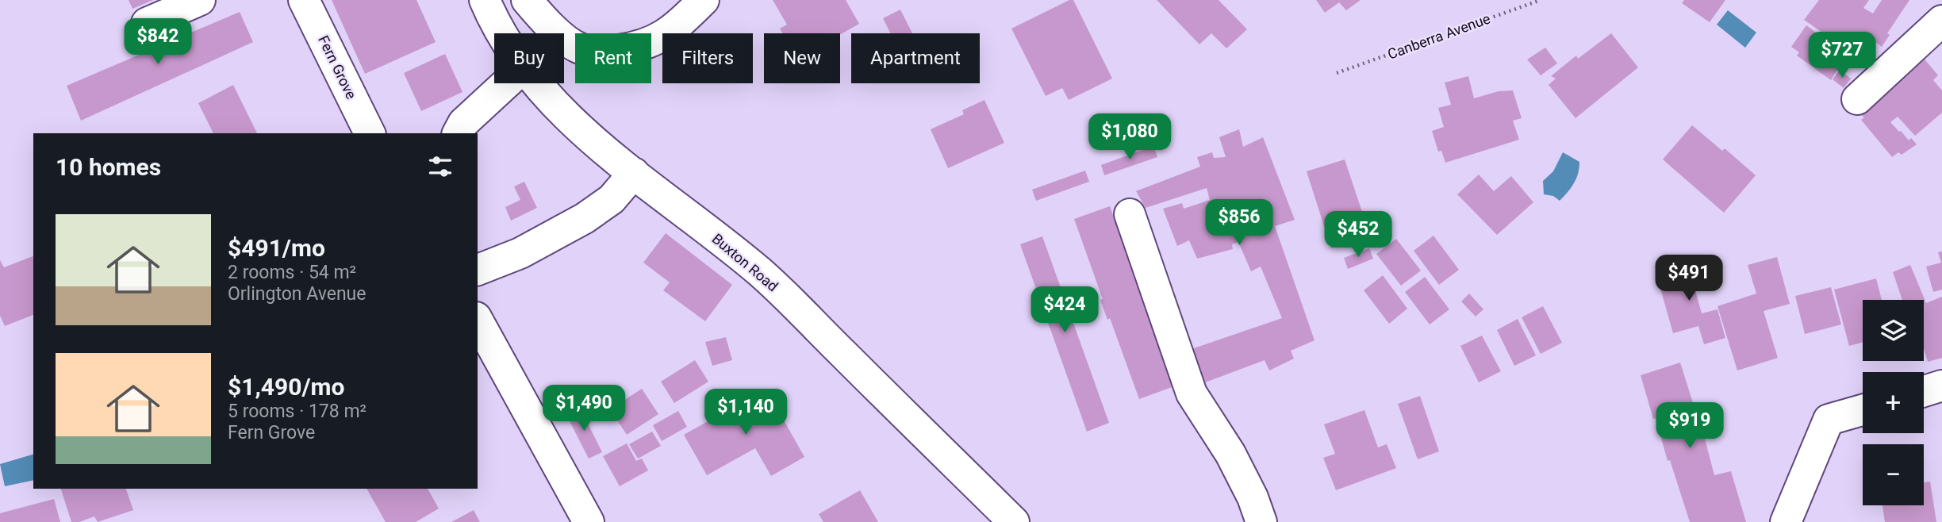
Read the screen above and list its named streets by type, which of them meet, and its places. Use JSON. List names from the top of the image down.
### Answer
{
  "streets": {
    "street": ["Fern Grove", "Buxton Road"],
    "path": ["Canberra Avenue"]
  },
  "page": {
    "price": [
      "$842",
      "$727",
      "$1,080",
      "$856",
      "$452",
      "$491",
      "$424",
      "$1,490",
      "$1,140",
      "$919"
    ],
    "chip": [
      "Buy",
      "Rent",
      "Filters",
      "New",
      "Apartment"
    ],
    "heading": "10 homes",
    "list": [
      {
        "name": "$491/mo",
        "note": "2 rooms · 54 m² · Orlington Avenue"
      },
      {
        "name": "$1,490/mo",
        "note": "5 rooms · 178 m² · Fern Grove"
      }
    ],
    "map_buttons": ["+", "−"]
  }
}
